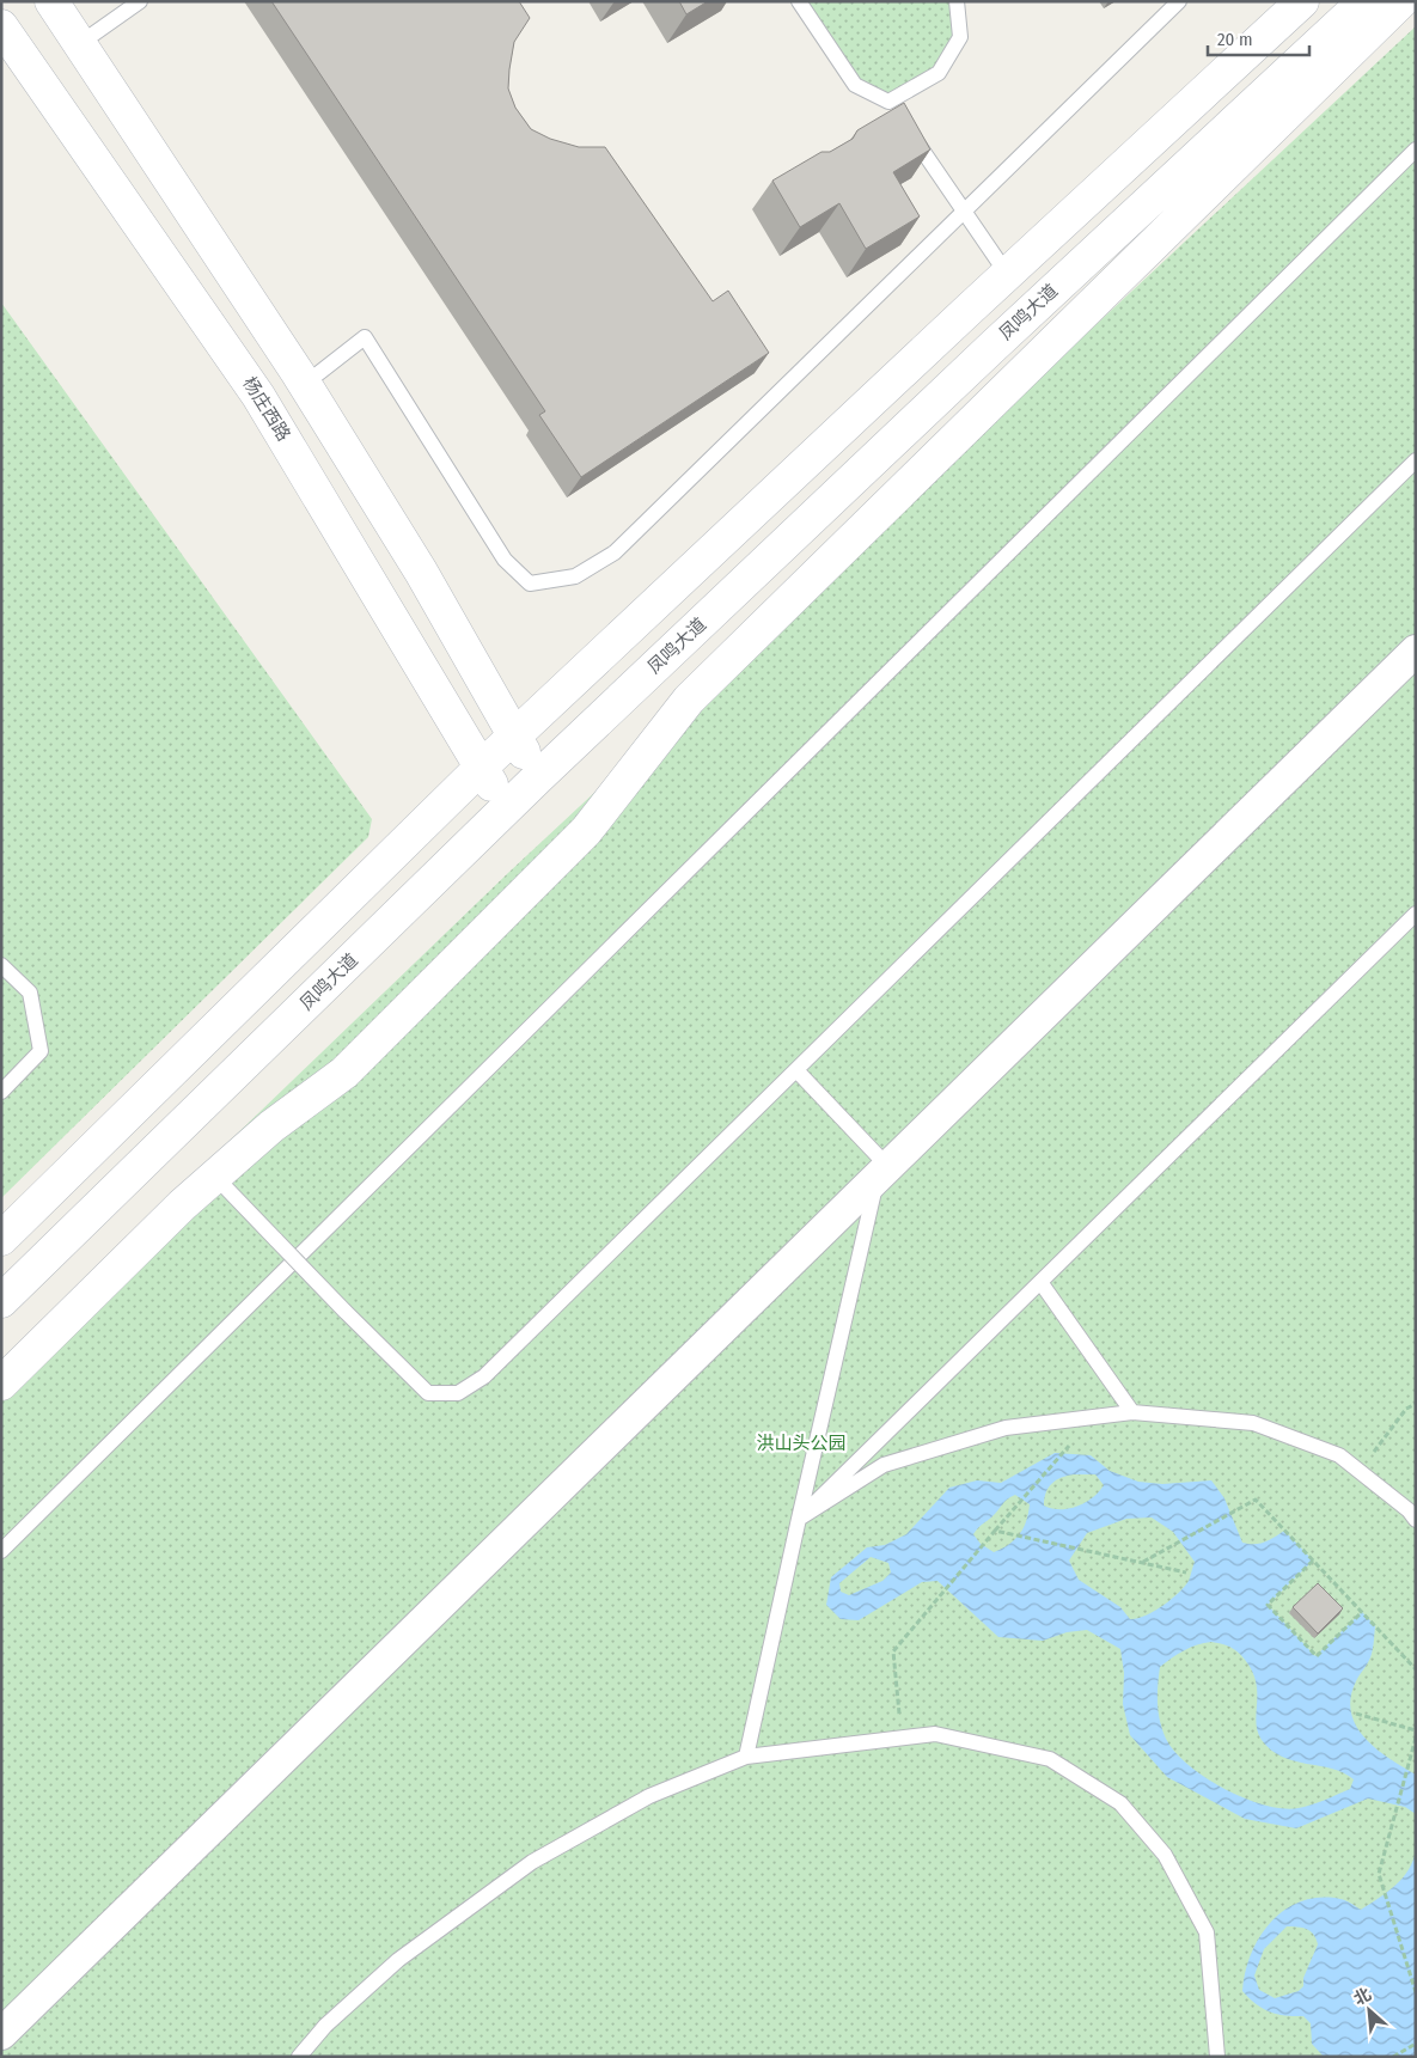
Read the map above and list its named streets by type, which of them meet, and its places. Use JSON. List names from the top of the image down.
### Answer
{
  "streets": {
    "street": ["凤鸣大道", "杨庄西路"]
  },
  "crossings": [
    ["凤鸣大道", "杨庄西路"]
  ],
  "parks": ["洪山头公园"],
  "scale_bar": "20 m",
  "north": "top left"
}
